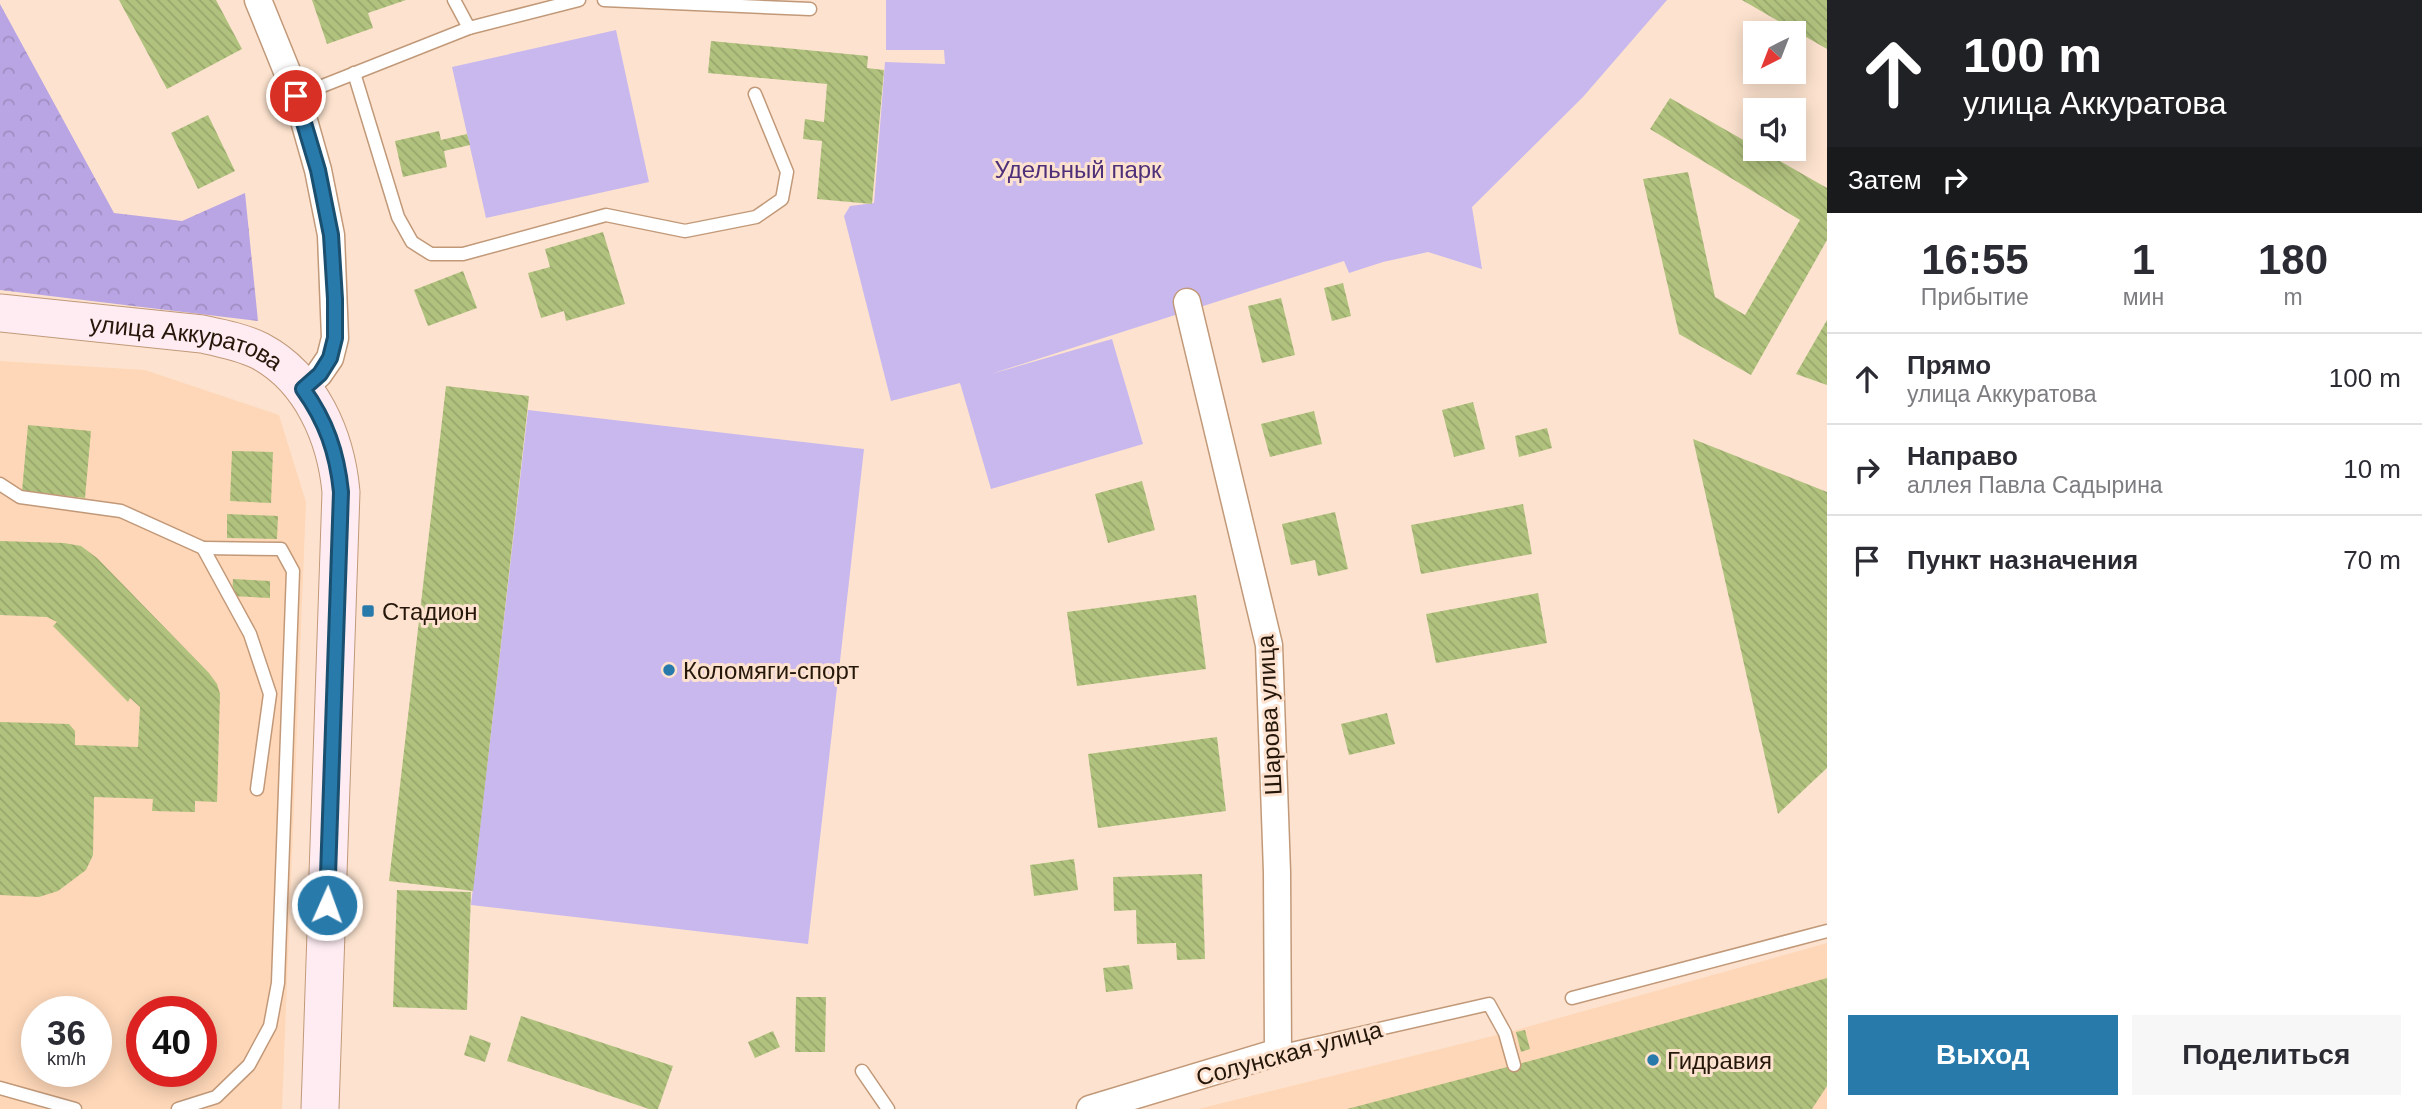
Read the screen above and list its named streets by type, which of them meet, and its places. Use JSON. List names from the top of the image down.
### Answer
{
  "streets": {
    "street": ["улица Аккуратова", "Шарова улица", "Солунская улица"]
  },
  "crossings": [
    ["Шарова улица", "Солунская улица"]
  ],
  "parks": ["Удельный парк"],
  "places": {
    "transit": ["Стадион"],
    "other": ["Коломяги-спорт", "Гидравия"]
  },
  "north": "bottom left",
  "page": {
    "turn": ["100 m", "улица Аккуратова"],
    "then": "Затем",
    "eta": [
      "16:55",
      "Прибытие",
      "1",
      "мин",
      "180",
      "m"
    ],
    "list": [
      {
        "name": "Прямо",
        "note": "улица Аккуратова",
        "value": "100 m"
      },
      {
        "name": "Направо",
        "note": "аллея Павла Садырина",
        "value": "10 m"
      },
      {
        "name": "Пункт назначения",
        "value": "70 m"
      }
    ],
    "speed": "36 km/h",
    "limit": "40",
    "buttons": ["Выход", "Поделиться"]
  }
}
